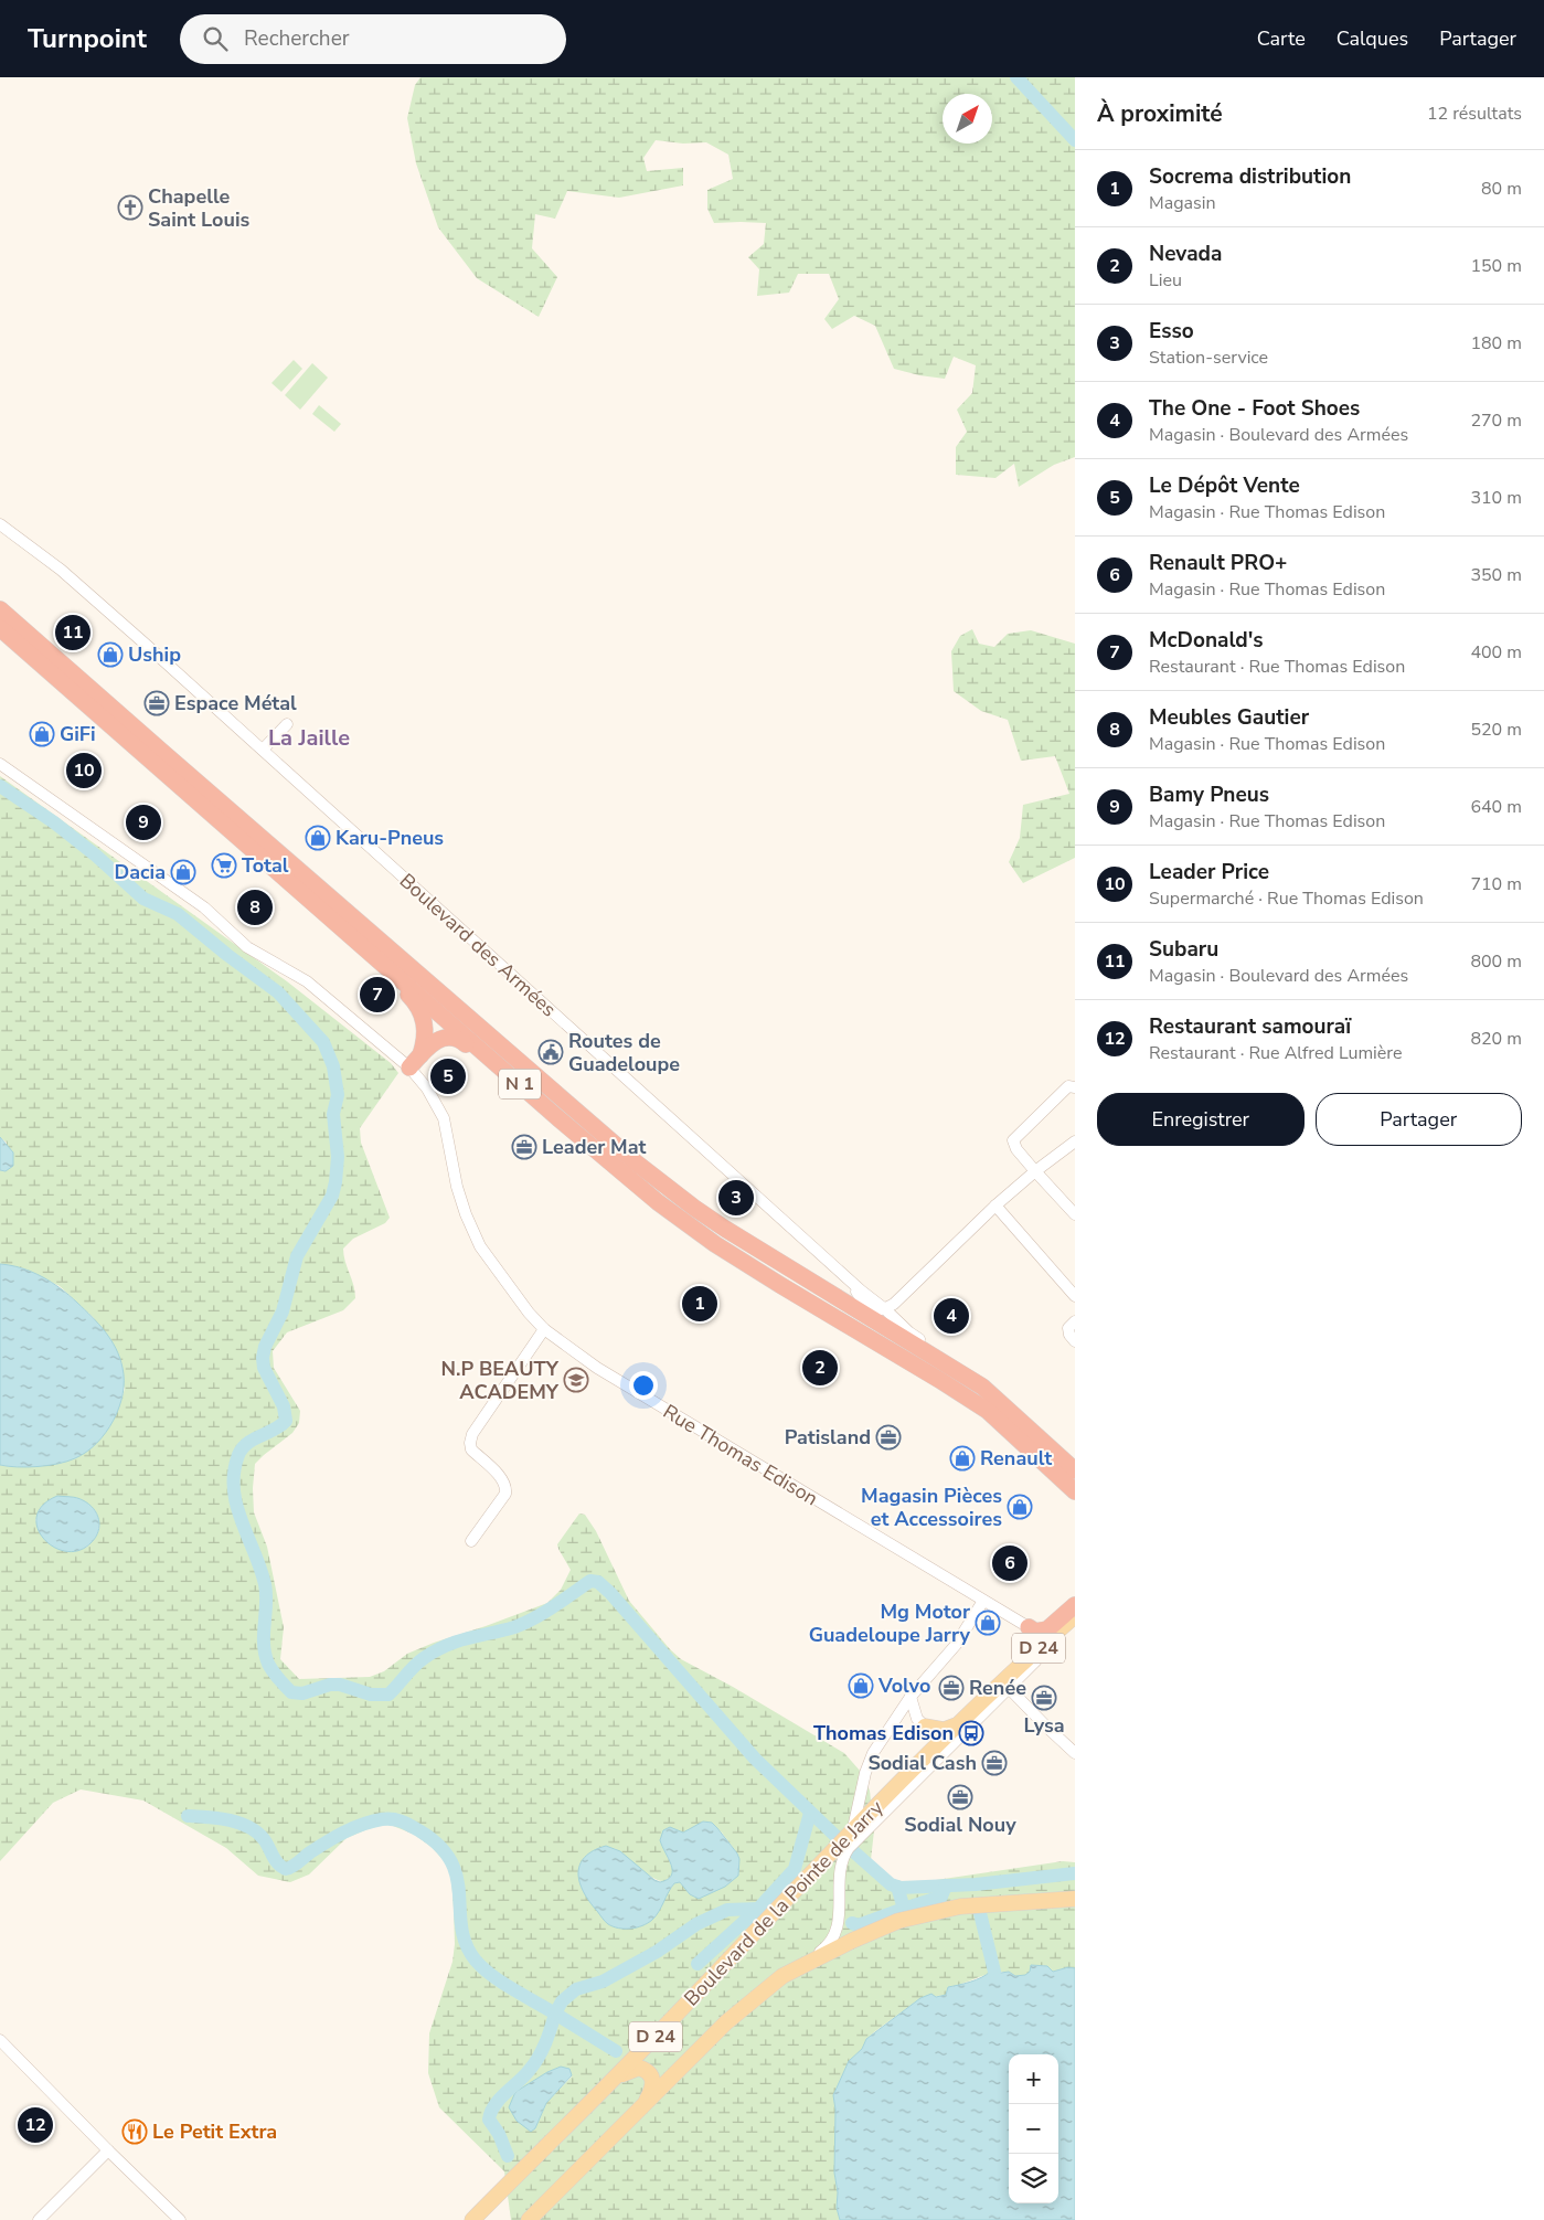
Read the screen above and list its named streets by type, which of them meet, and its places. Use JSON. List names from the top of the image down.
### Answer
{
  "streets": {
    "highway": ["N 1"],
    "main road": ["D 24", "Boulevard de la Pointe de Jarry"],
    "street": ["Boulevard des Armées", "Rue Thomas Edison"]
  },
  "crossings": [
    ["Boulevard des Armées", "N 1"]
  ],
  "districts": ["La Jaille"],
  "places": {
    "church": ["Chapelle Saint Louis"],
    "shop": [
      "Uship",
      "GiFi",
      "Karu-Pneus",
      "Dacia",
      "Renault",
      "Magasin Pièces et Accessoires",
      "Mg Motor Guadeloupe Jarry",
      "Volvo"
    ],
    "office": [
      "Espace Métal",
      "Leader Mat",
      "Patisland",
      "Renée",
      "Lysa",
      "Sodial Cash",
      "Sodial Nouy"
    ],
    "supermarket": ["Total"],
    "public building": ["Routes de Guadeloupe"],
    "school or university": ["N.P BEAUTY ACADEMY"],
    "bus stop": ["Thomas Edison"],
    "restaurant": ["Le Petit Extra"]
  },
  "north": "top right",
  "page": {
    "header": "Turnpoint",
    "search": "Rechercher",
    "nav": ["Carte", "Calques", "Partager"],
    "heading": ["À proximité", "12 résultats"],
    "list": [
      {
        "mark": "1",
        "name": "Socrema distribution",
        "note": "Magasin",
        "value": "80 m"
      },
      {
        "mark": "2",
        "name": "Nevada",
        "note": "Lieu",
        "value": "150 m"
      },
      {
        "mark": "3",
        "name": "Esso",
        "note": "Station-service",
        "value": "180 m"
      },
      {
        "mark": "4",
        "name": "The One - Foot Shoes",
        "note": "Magasin · Boulevard des Armées",
        "value": "270 m"
      },
      {
        "mark": "5",
        "name": "Le Dépôt Vente",
        "note": "Magasin · Rue Thomas Edison",
        "value": "310 m"
      },
      {
        "mark": "6",
        "name": "Renault PRO+",
        "note": "Magasin · Rue Thomas Edison",
        "value": "350 m"
      },
      {
        "mark": "7",
        "name": "McDonald's",
        "note": "Restaurant · Rue Thomas Edison",
        "value": "400 m"
      },
      {
        "mark": "8",
        "name": "Meubles Gautier",
        "note": "Magasin · Rue Thomas Edison",
        "value": "520 m"
      },
      {
        "mark": "9",
        "name": "Bamy Pneus",
        "note": "Magasin · Rue Thomas Edison",
        "value": "640 m"
      },
      {
        "mark": "10",
        "name": "Leader Price",
        "note": "Supermarché · Rue Thomas Edison",
        "value": "710 m"
      },
      {
        "mark": "11",
        "name": "Subaru",
        "note": "Magasin · Boulevard des Armées",
        "value": "800 m"
      },
      {
        "mark": "12",
        "name": "Restaurant samouraï",
        "note": "Restaurant · Rue Alfred Lumière",
        "value": "820 m"
      }
    ],
    "pins": [
      "11",
      "10",
      "9",
      "8",
      "7",
      "5",
      "3",
      "1",
      "4",
      "2",
      "6",
      "12"
    ],
    "buttons": ["Enregistrer", "Partager"],
    "map_buttons": ["+", "−"]
  }
}
